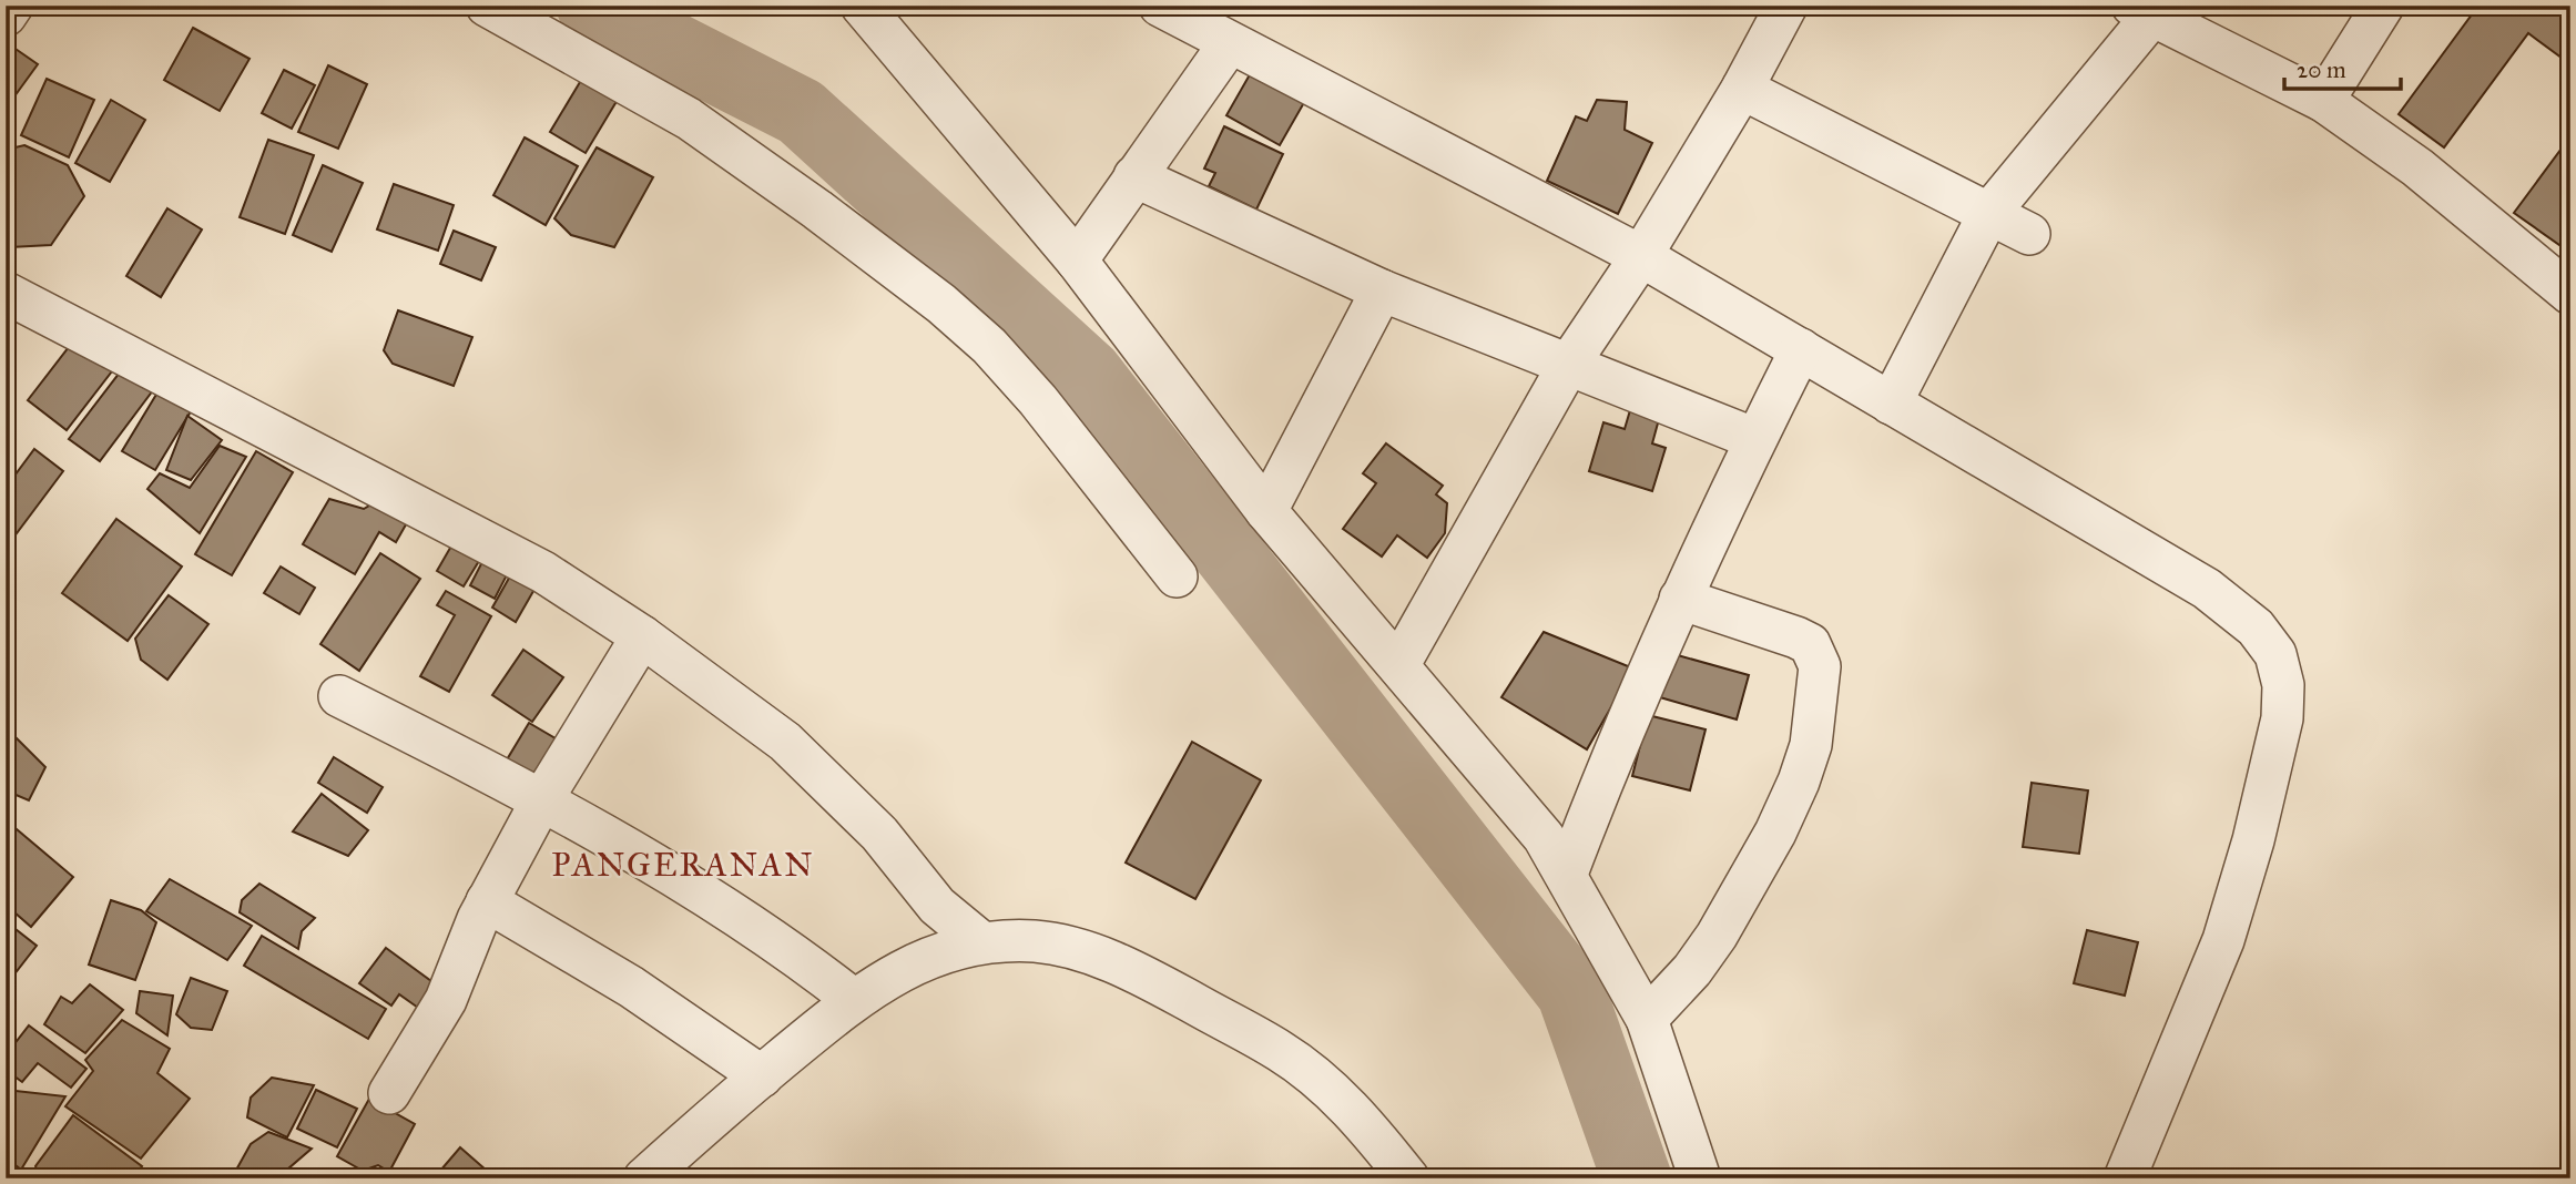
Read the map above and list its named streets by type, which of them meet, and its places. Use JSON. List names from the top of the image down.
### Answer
{
  "districts": ["PANGERANAN"],
  "scale_bar": "20 m"
}
